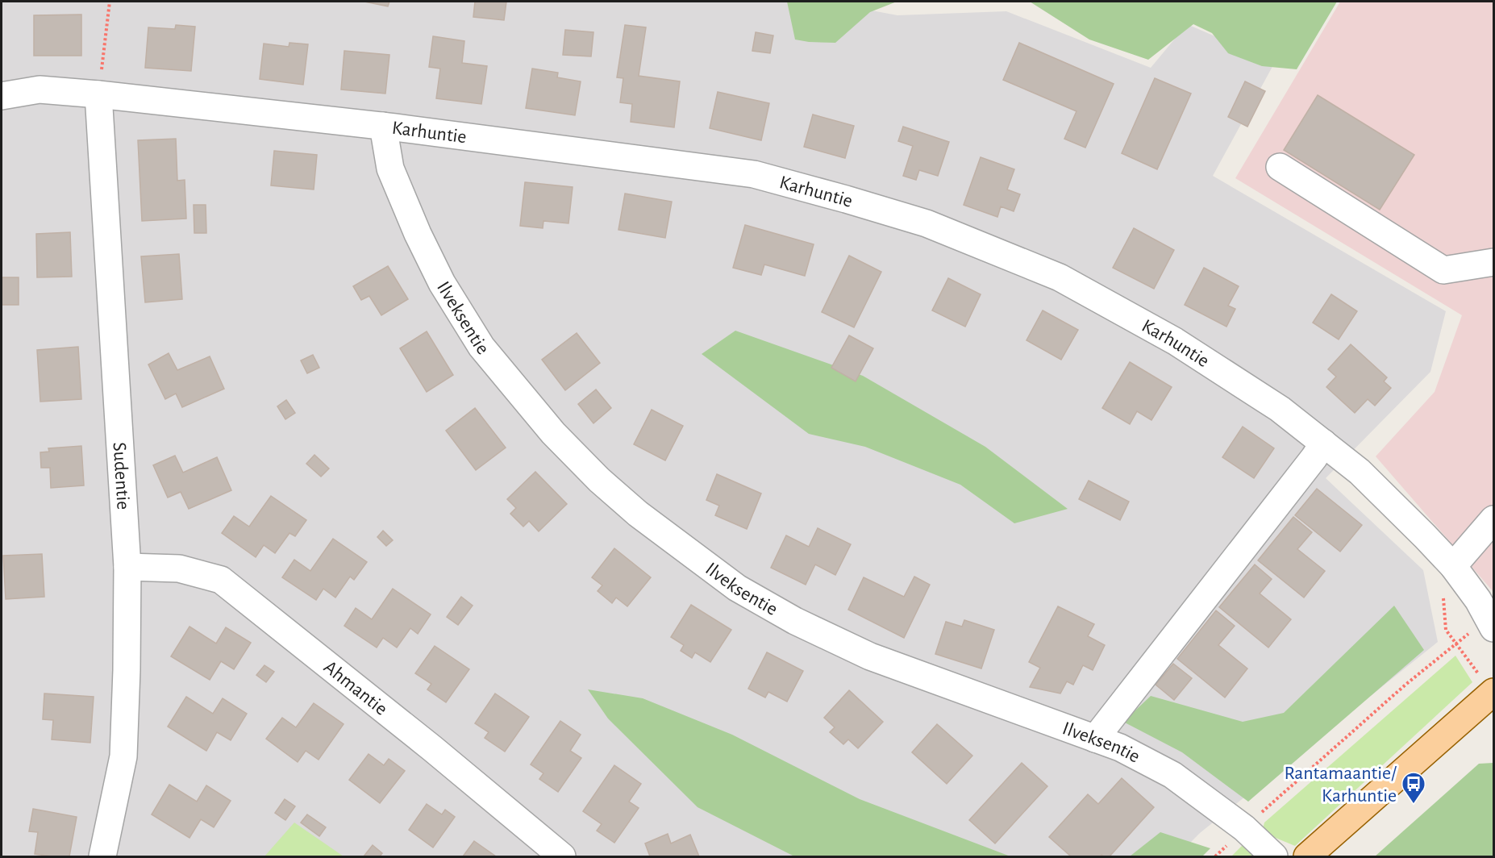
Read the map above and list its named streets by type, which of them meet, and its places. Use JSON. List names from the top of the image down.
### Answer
{
  "streets": {
    "street": [
      "Karhuntie",
      "Ilveksentie",
      "Sudentie",
      "Ahmantie"
    ]
  },
  "crossings": [
    ["Karhuntie", "Ilveksentie"],
    ["Karhuntie", "Sudentie"],
    ["Sudentie", "Ahmantie"]
  ],
  "places": {
    "bus stop": ["Rantamaantie/ Karhuntie"]
  }
}
